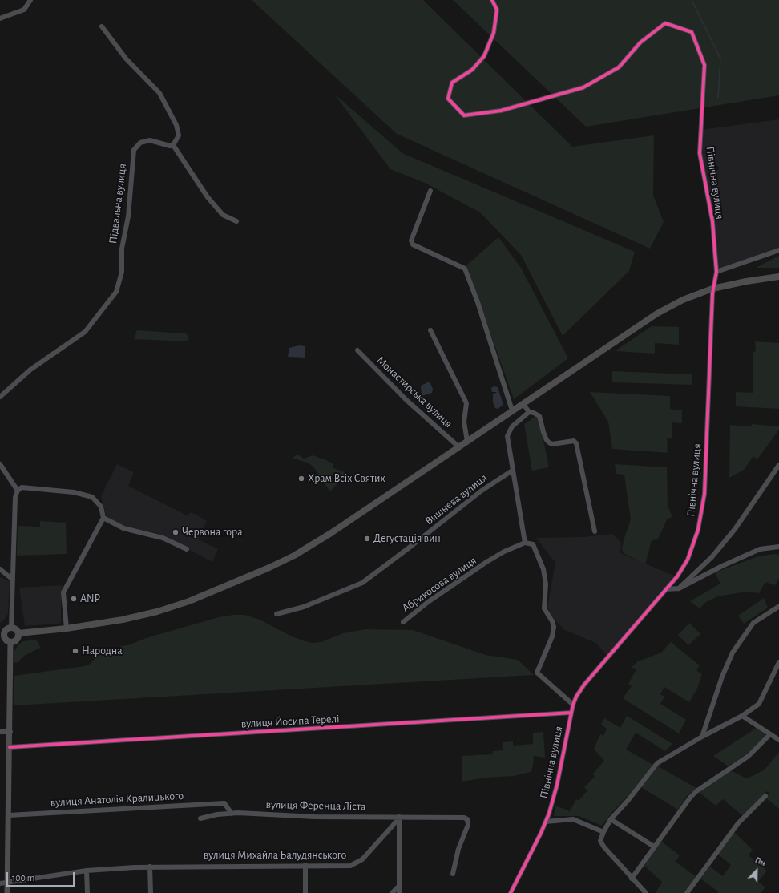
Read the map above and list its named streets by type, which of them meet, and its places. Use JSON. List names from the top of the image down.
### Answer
{
  "streets": {
    "street": [
      "Північна вулиця",
      "Підвальна вулиця",
      "Монастирська вулиця",
      "Вишнева вулиця",
      "Абрикосова вулиця",
      "вулиця Йосипа Терелі",
      "вулиця Анатолія Кралицького",
      "вулиця Ференца Ліста",
      "вулиця Михайла Балудянського"
    ]
  },
  "crossings": [
    ["Північна вулиця", "вулиця Йосипа Терелі"],
    ["вулиця Анатолія Кралицького", "вулиця Ференца Ліста"],
    ["вулиця Ференца Ліста", "вулиця Михайла Балудянського"]
  ],
  "places": [
    "Храм Всіх Святих",
    "Червона гора",
    "Дегустація вин",
    "ANP",
    "Народна"
  ],
  "scale_bar": "100 m",
  "north": "top right"
}
